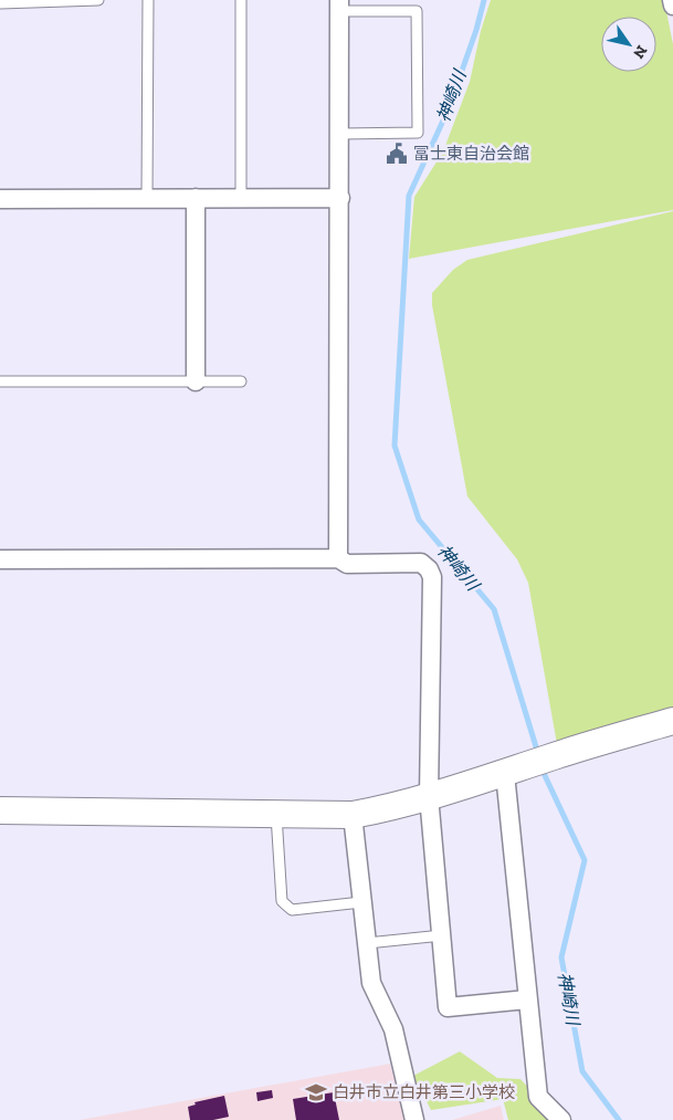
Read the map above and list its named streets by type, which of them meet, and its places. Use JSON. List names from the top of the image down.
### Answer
{
  "water": ["神崎川"],
  "places": {
    "public building": ["冨士東自治会館"],
    "school or university": ["白井市立白井第三小学校"]
  },
  "north": "bottom right"
}
